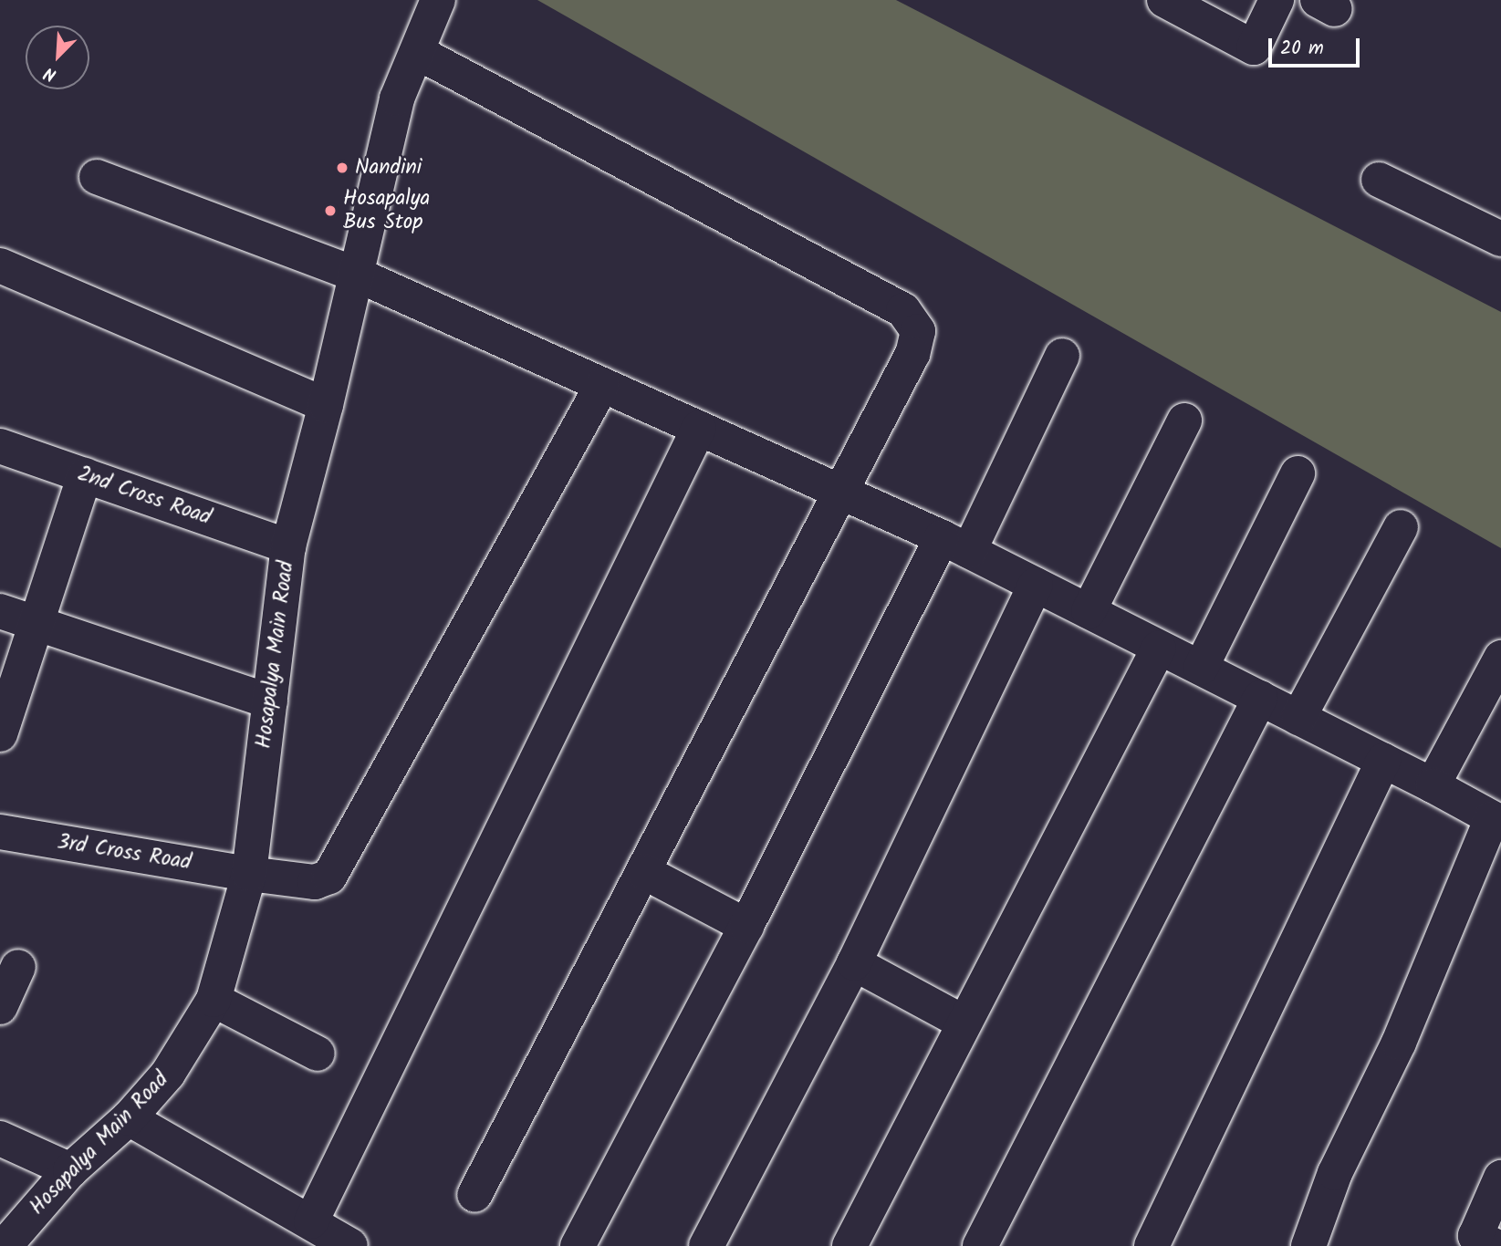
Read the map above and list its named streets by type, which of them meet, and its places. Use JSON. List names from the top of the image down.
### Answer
{
  "streets": {
    "street": ["2nd Cross Road", "Hosapalya Main Road", "3rd Cross Road"]
  },
  "crossings": [
    ["2nd Cross Road", "Hosapalya Main Road"],
    ["Hosapalya Main Road", "3rd Cross Road"]
  ],
  "places": ["Nandini", "Hosapalya Bus Stop"],
  "scale_bar": "20 m",
  "north": "bottom left"
}
